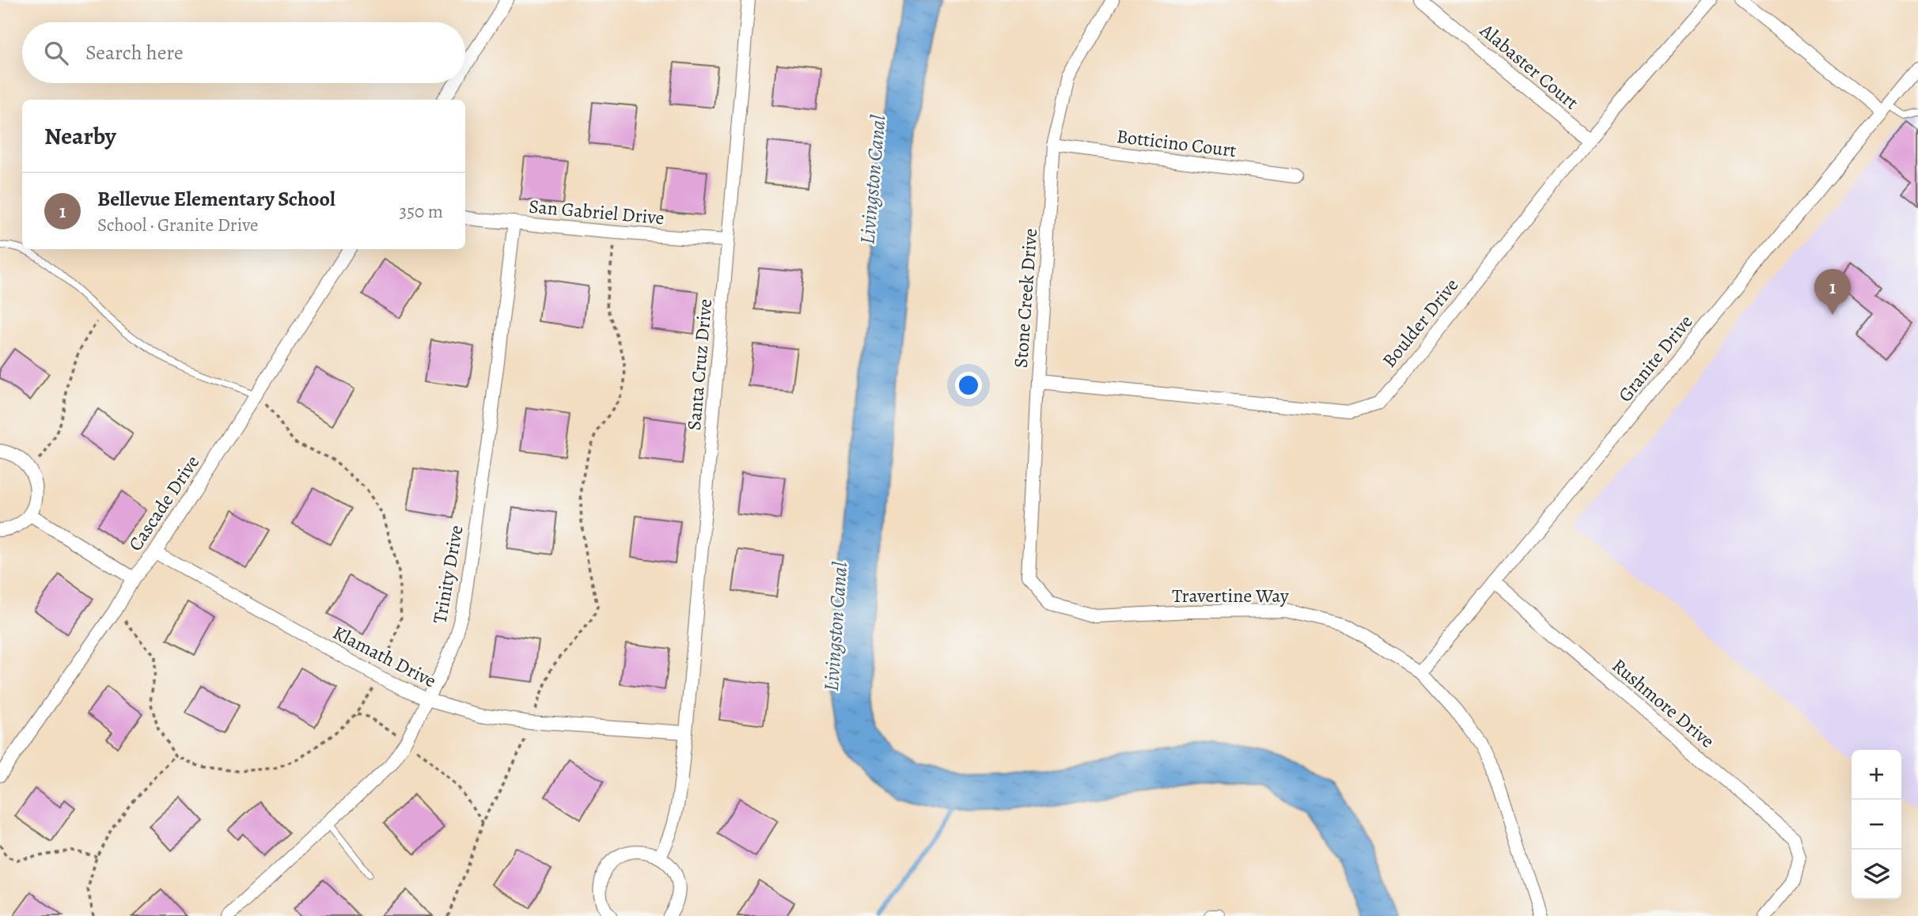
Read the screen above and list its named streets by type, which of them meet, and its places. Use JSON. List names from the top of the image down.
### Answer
{
  "streets": {
    "street": [
      "Alabaster Court",
      "Botticino Court",
      "San Gabriel Drive",
      "Stone Creek Drive",
      "Boulder Drive",
      "Granite Drive",
      "Santa Cruz Drive",
      "Cascade Drive",
      "Trinity Drive",
      "Travertine Way",
      "Klamath Drive",
      "Rushmore Drive"
    ]
  },
  "crossings": [
    ["Alabaster Court", "Boulder Drive"],
    ["Botticino Court", "Stone Creek Drive"],
    ["San Gabriel Drive", "Santa Cruz Drive"],
    ["San Gabriel Drive", "Trinity Drive"],
    ["Stone Creek Drive", "Boulder Drive"],
    ["Stone Creek Drive", "Travertine Way"],
    ["Granite Drive", "Travertine Way"],
    ["Granite Drive", "Rushmore Drive"],
    ["Santa Cruz Drive", "Klamath Drive"],
    ["Cascade Drive", "Klamath Drive"],
    ["Trinity Drive", "Klamath Drive"]
  ],
  "water": ["Livingston Canal"],
  "page": {
    "search": "Search here",
    "heading": "Nearby",
    "list": [
      {
        "mark": "1",
        "name": "Bellevue Elementary School",
        "note": "School · Granite Drive",
        "value": "350 m"
      }
    ],
    "pins": "1",
    "map_buttons": ["+", "−"]
  }
}
